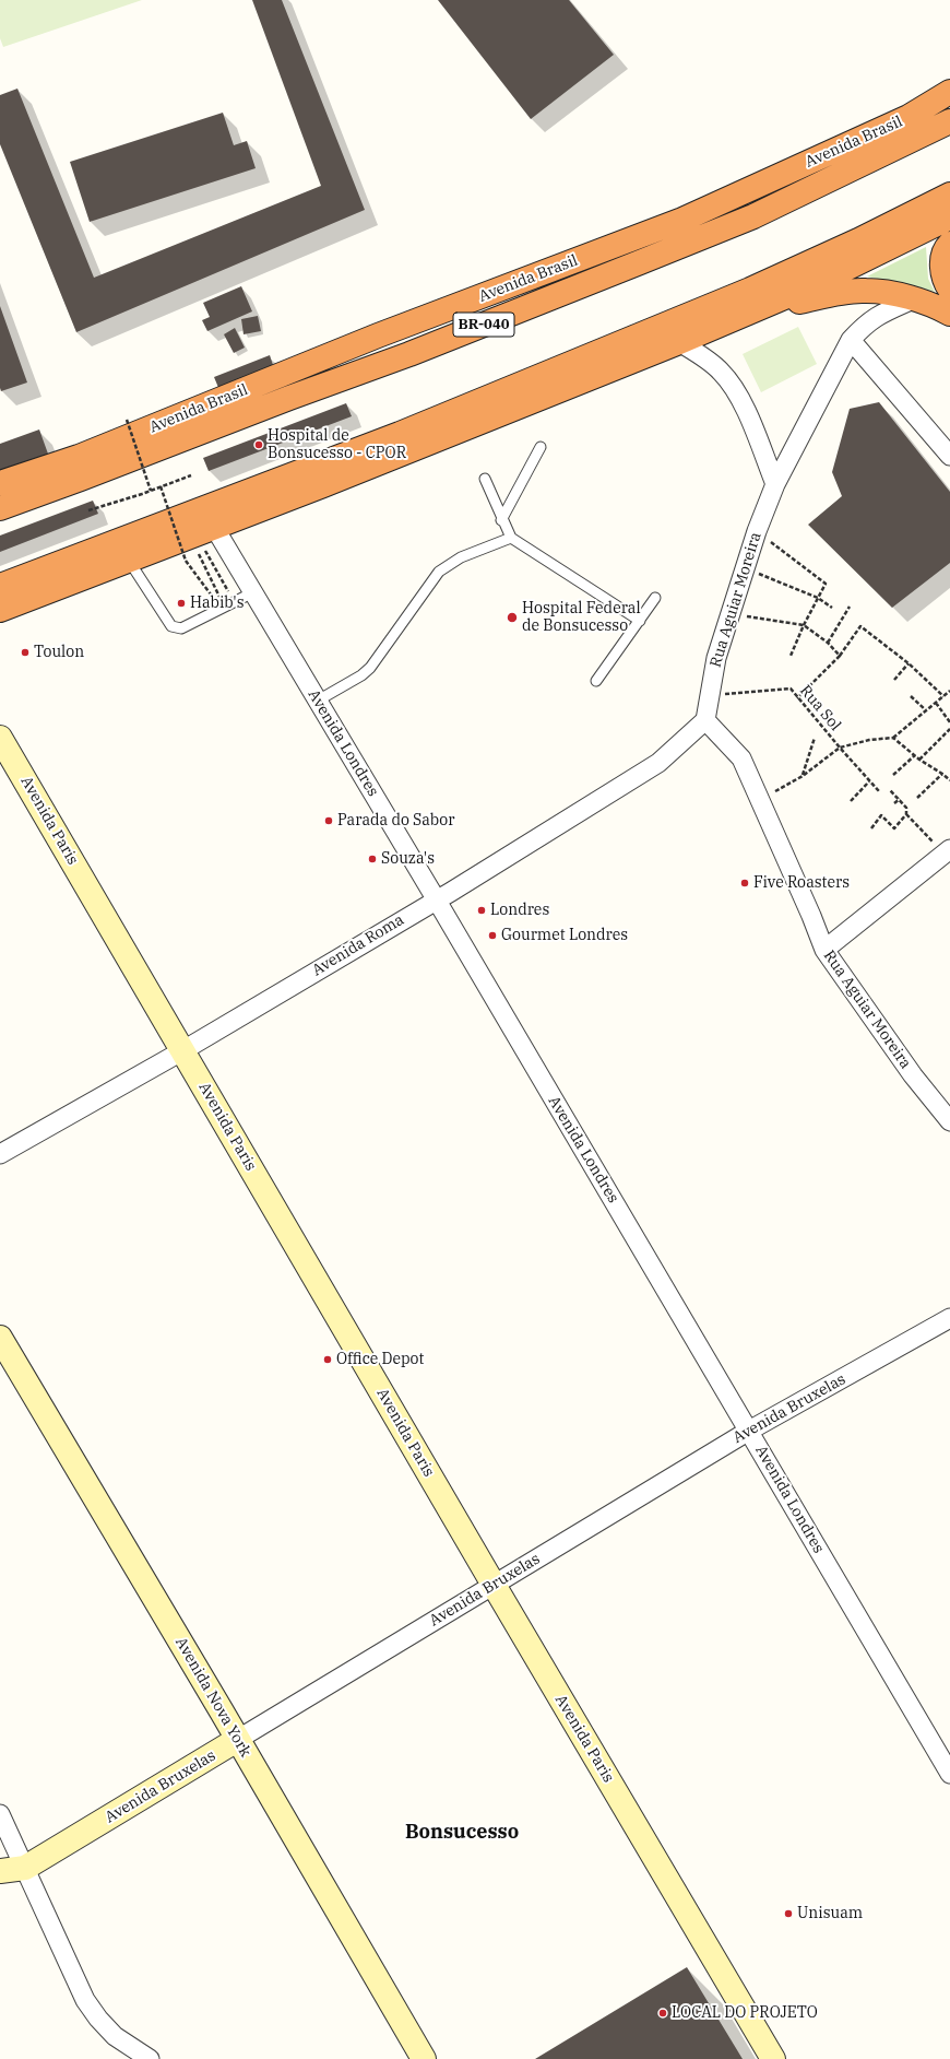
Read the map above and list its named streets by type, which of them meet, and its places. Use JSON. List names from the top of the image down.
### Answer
{
  "streets": {
    "highway": ["Avenida Brasil", "BR-040"],
    "main road": ["Avenida Paris", "Avenida Bruxelas", "Avenida Nova York"],
    "street": ["Rua Aguiar Moreira", "Avenida Londres", "Avenida Roma"],
    "path": ["Rua Sol"]
  },
  "crossings": [
    ["Rua Aguiar Moreira", "Rua Sol"],
    ["Rua Aguiar Moreira", "Avenida Roma"],
    ["Avenida Londres", "Avenida Roma"],
    ["Avenida Londres", "Avenida Bruxelas"],
    ["Avenida Paris", "Avenida Roma"],
    ["Avenida Paris", "Avenida Bruxelas"],
    ["Avenida Bruxelas", "Avenida Nova York"]
  ],
  "districts": ["Bonsucesso"],
  "places": [
    "Hospital de Bonsucesso - CPOR",
    "Habib's",
    "Hospital Federal de Bonsucesso",
    "Toulon",
    "Parada do Sabor",
    "Souza's",
    "Five Roasters",
    "Londres",
    "Gourmet Londres",
    "Office Depot",
    "Unisuam",
    "LOCAL DO PROJETO"
  ]
}
